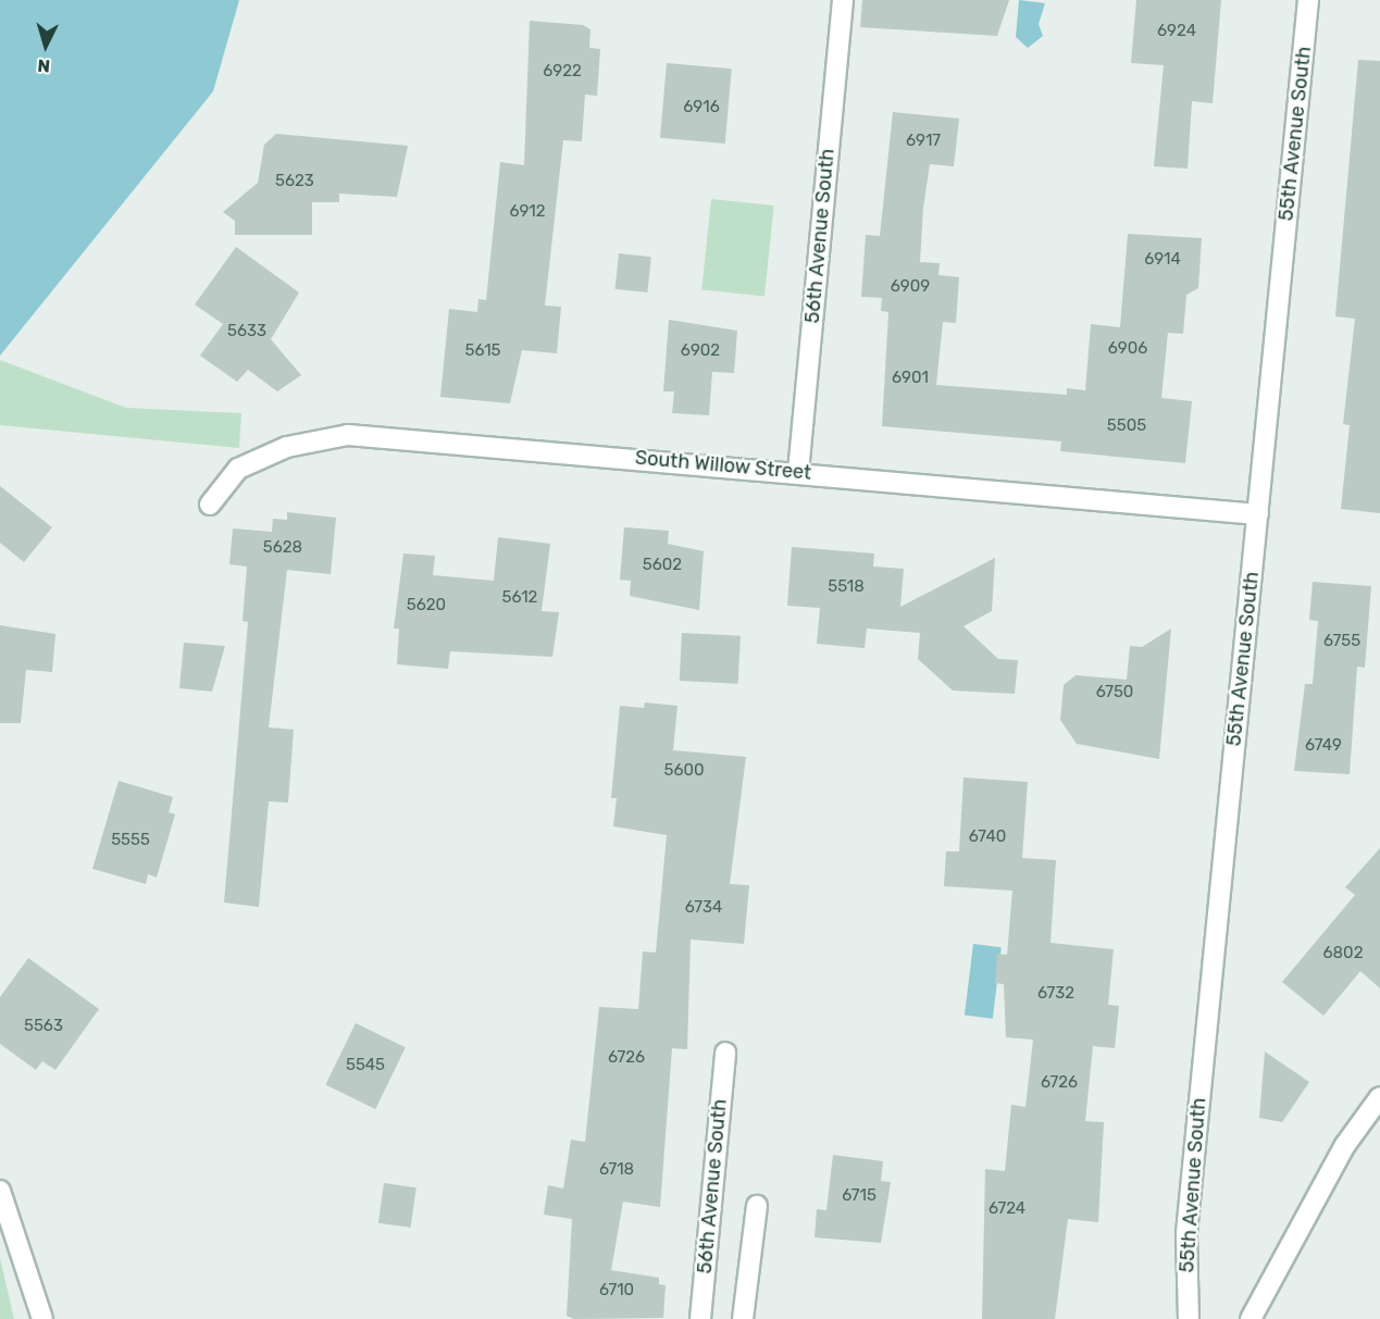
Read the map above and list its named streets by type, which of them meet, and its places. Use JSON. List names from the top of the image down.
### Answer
{
  "streets": {
    "street": ["55th Avenue South", "56th Avenue South", "South Willow Street"]
  },
  "crossings": [
    ["55th Avenue South", "South Willow Street"],
    ["56th Avenue South", "South Willow Street"]
  ],
  "house_numbers": [
    "6924",
    "6922",
    "6916",
    "6917",
    "5623",
    "6912",
    "6914",
    "6909",
    "5633",
    "6906",
    "5615",
    "6902",
    "6901",
    "5505",
    "5628",
    "5602",
    "5518",
    "5612",
    "5620",
    "6755",
    "6750",
    "6749",
    "5600",
    "6740",
    "5555",
    "6734",
    "6802",
    "6732",
    "5563",
    "6726",
    "5545",
    "6726",
    "6718",
    "6715",
    "6724",
    "6710"
  ],
  "north": "bottom"
}
